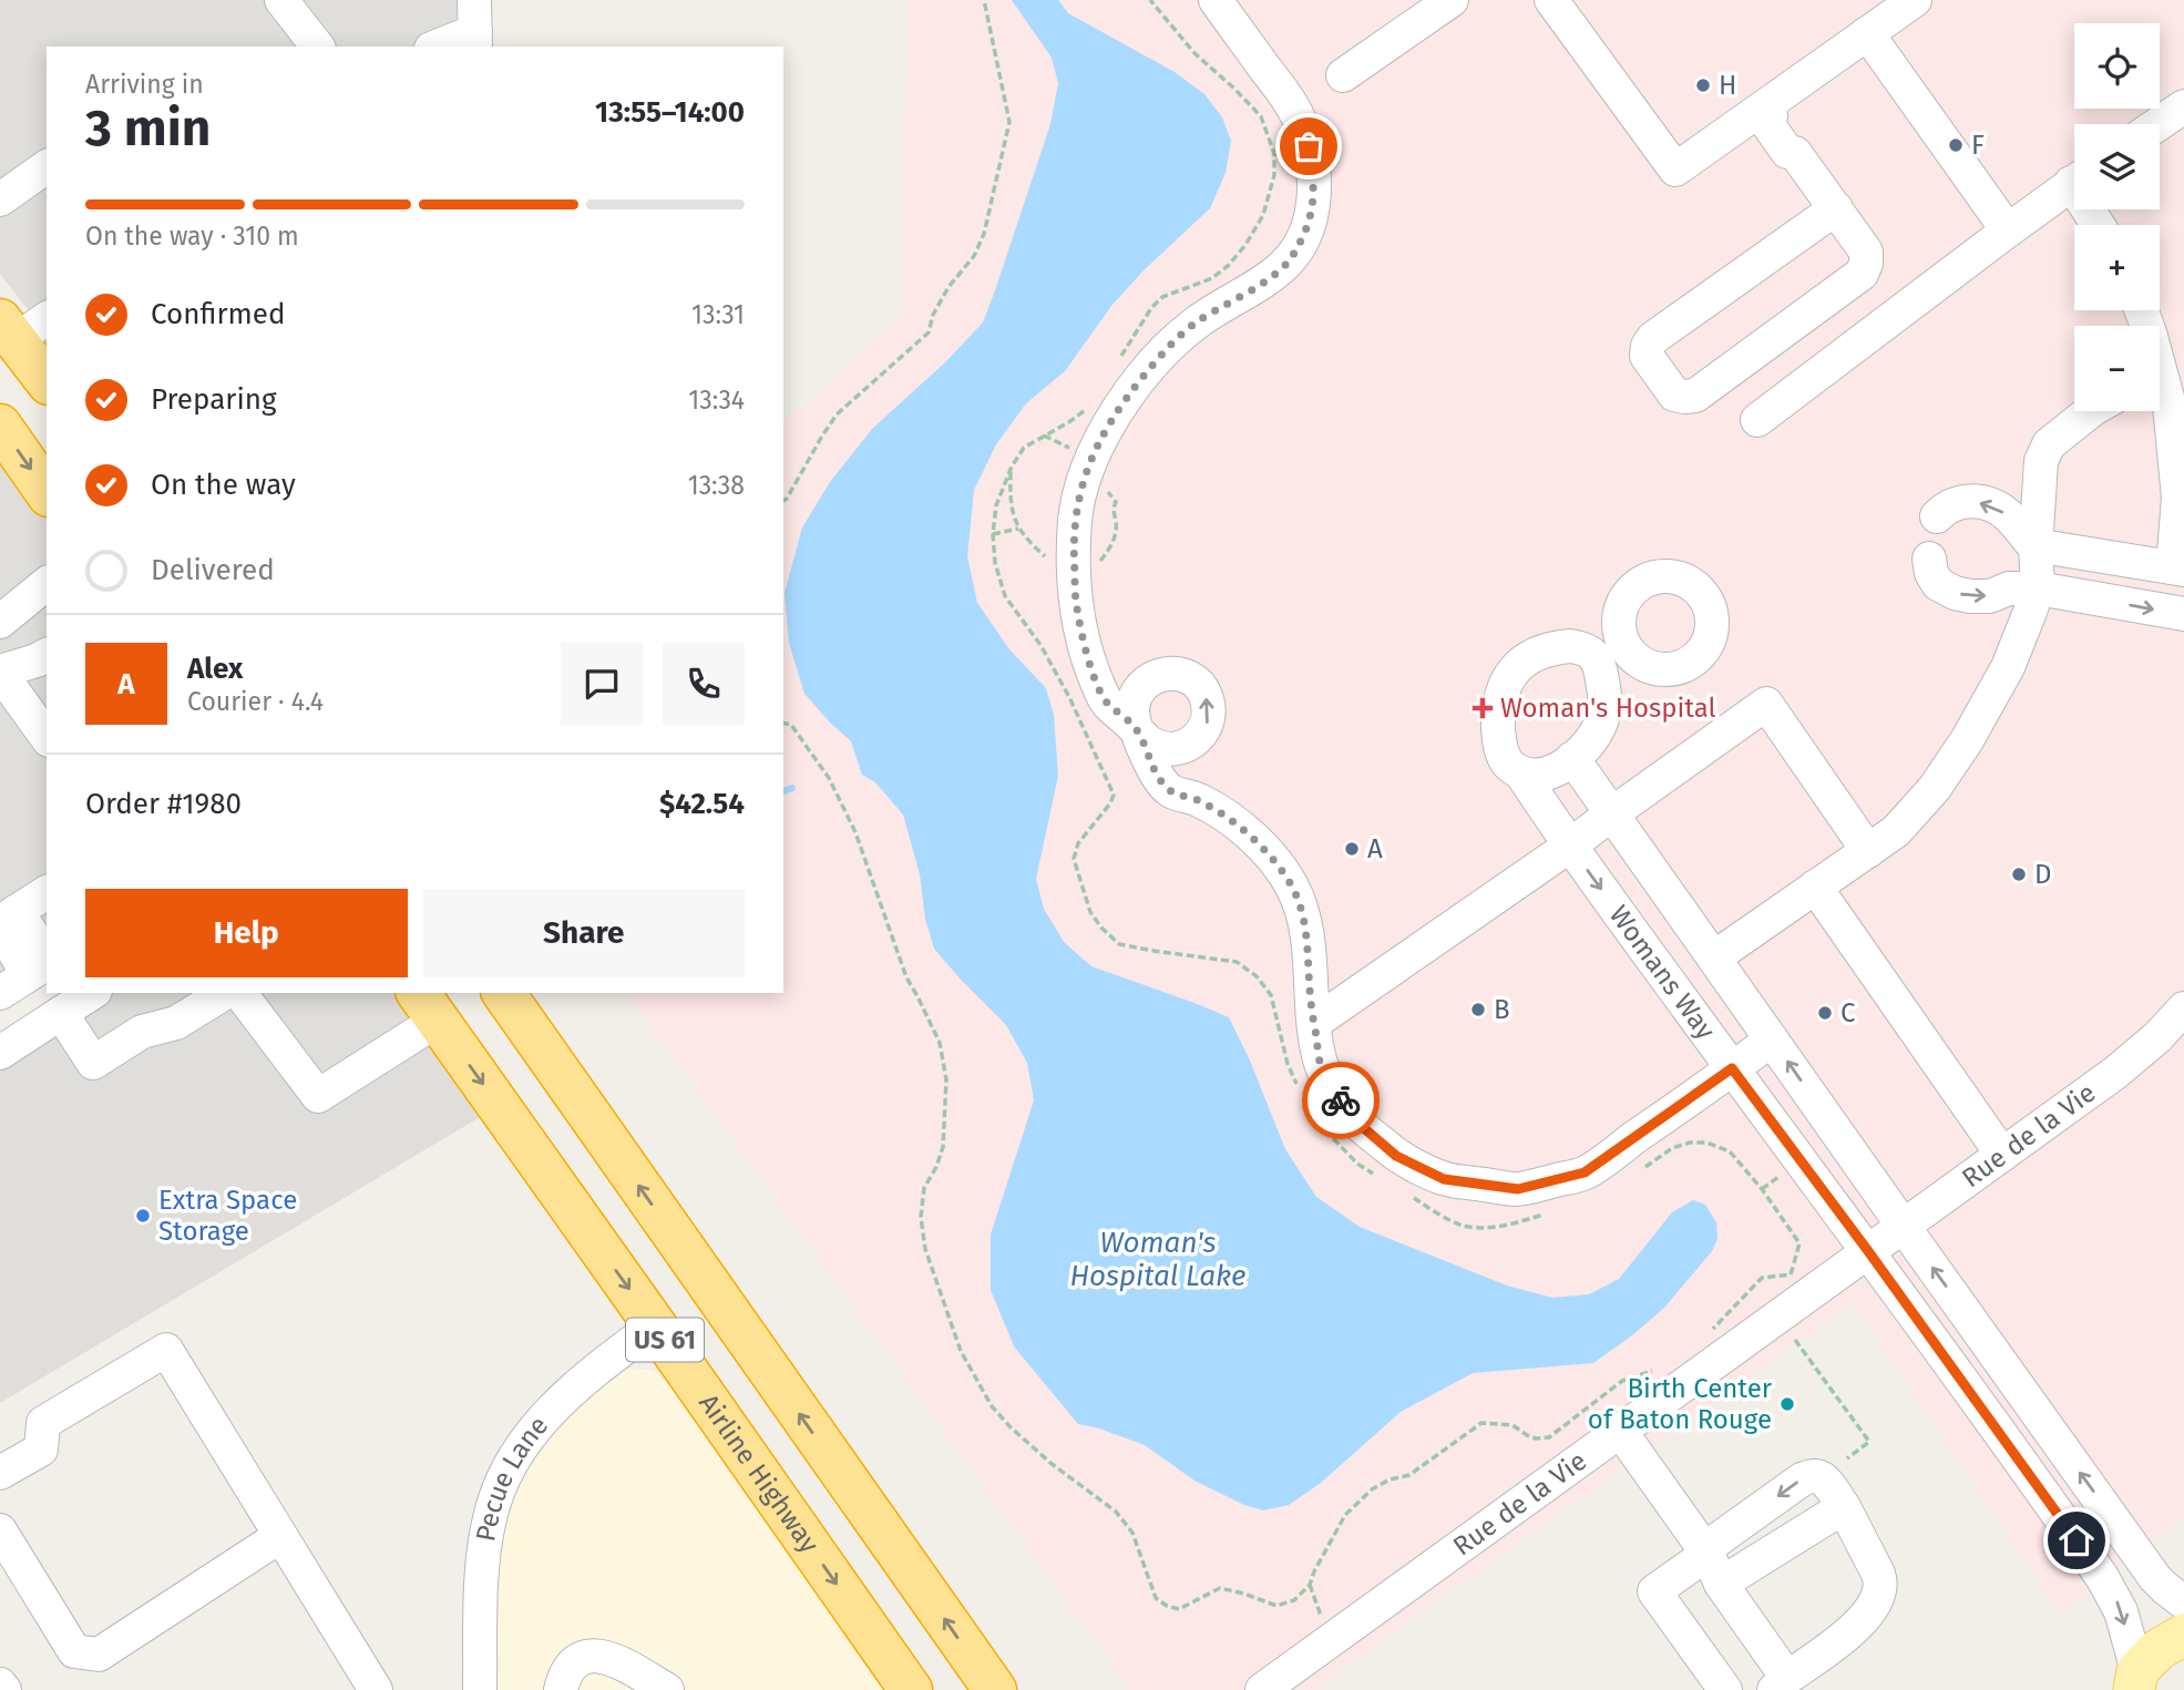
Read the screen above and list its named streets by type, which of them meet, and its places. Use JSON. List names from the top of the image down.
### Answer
{
  "streets": {
    "highway": ["US 61", "Airline Highway"],
    "street": ["Womans Way", "Rue de la Vie", "Pecue Lane"]
  },
  "crossings": [
    ["Womans Way", "Rue de la Vie"],
    ["Airline Highway", "Pecue Lane"]
  ],
  "water": ["Woman's Hospital Lake"],
  "places": {
    "other": [
      "H",
      "F",
      "A",
      "D",
      "B",
      "C",
      "Extra Space Storage",
      "Birth Center of Baton Rouge"
    ],
    "health": ["Woman's Hospital"]
  },
  "page": {
    "map_buttons": ["+", "−"],
    "heading": ["3 min", "Arriving in", "13:55–14:00"],
    "panel": [
      "Alex",
      "Courier · 4.4",
      "Order #1980",
      "$42.54"
    ],
    "bar": "On the way · 310 m",
    "list": [
      ["Confirmed", "13:31"],
      ["Preparing", "13:34"],
      ["On the way", "13:38"],
      "Delivered"
    ],
    "round": "A",
    "buttons": ["Help", "Share"]
  }
}
